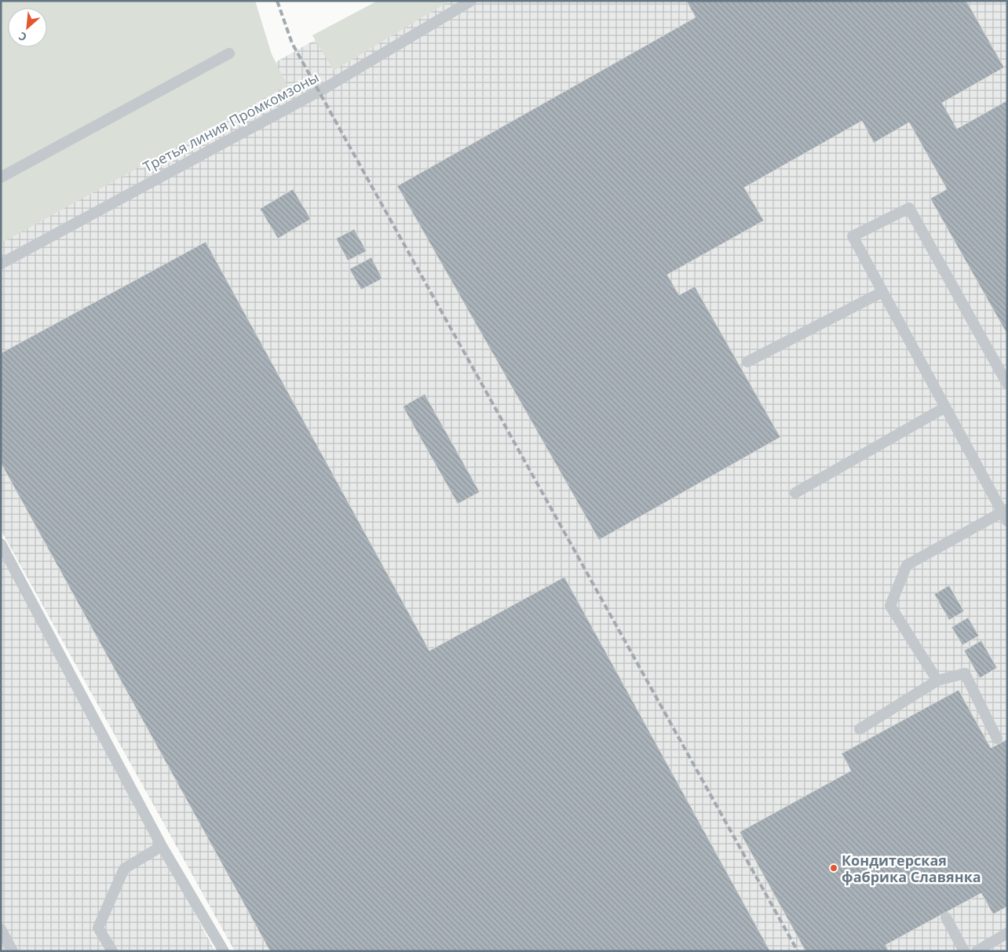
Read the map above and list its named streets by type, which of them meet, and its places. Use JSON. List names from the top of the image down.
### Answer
{
  "streets": {
    "lane": ["Третья линия Промкомзоны"]
  },
  "places": ["Кондитерская фабрика Славянка"],
  "north": "bottom left"
}
